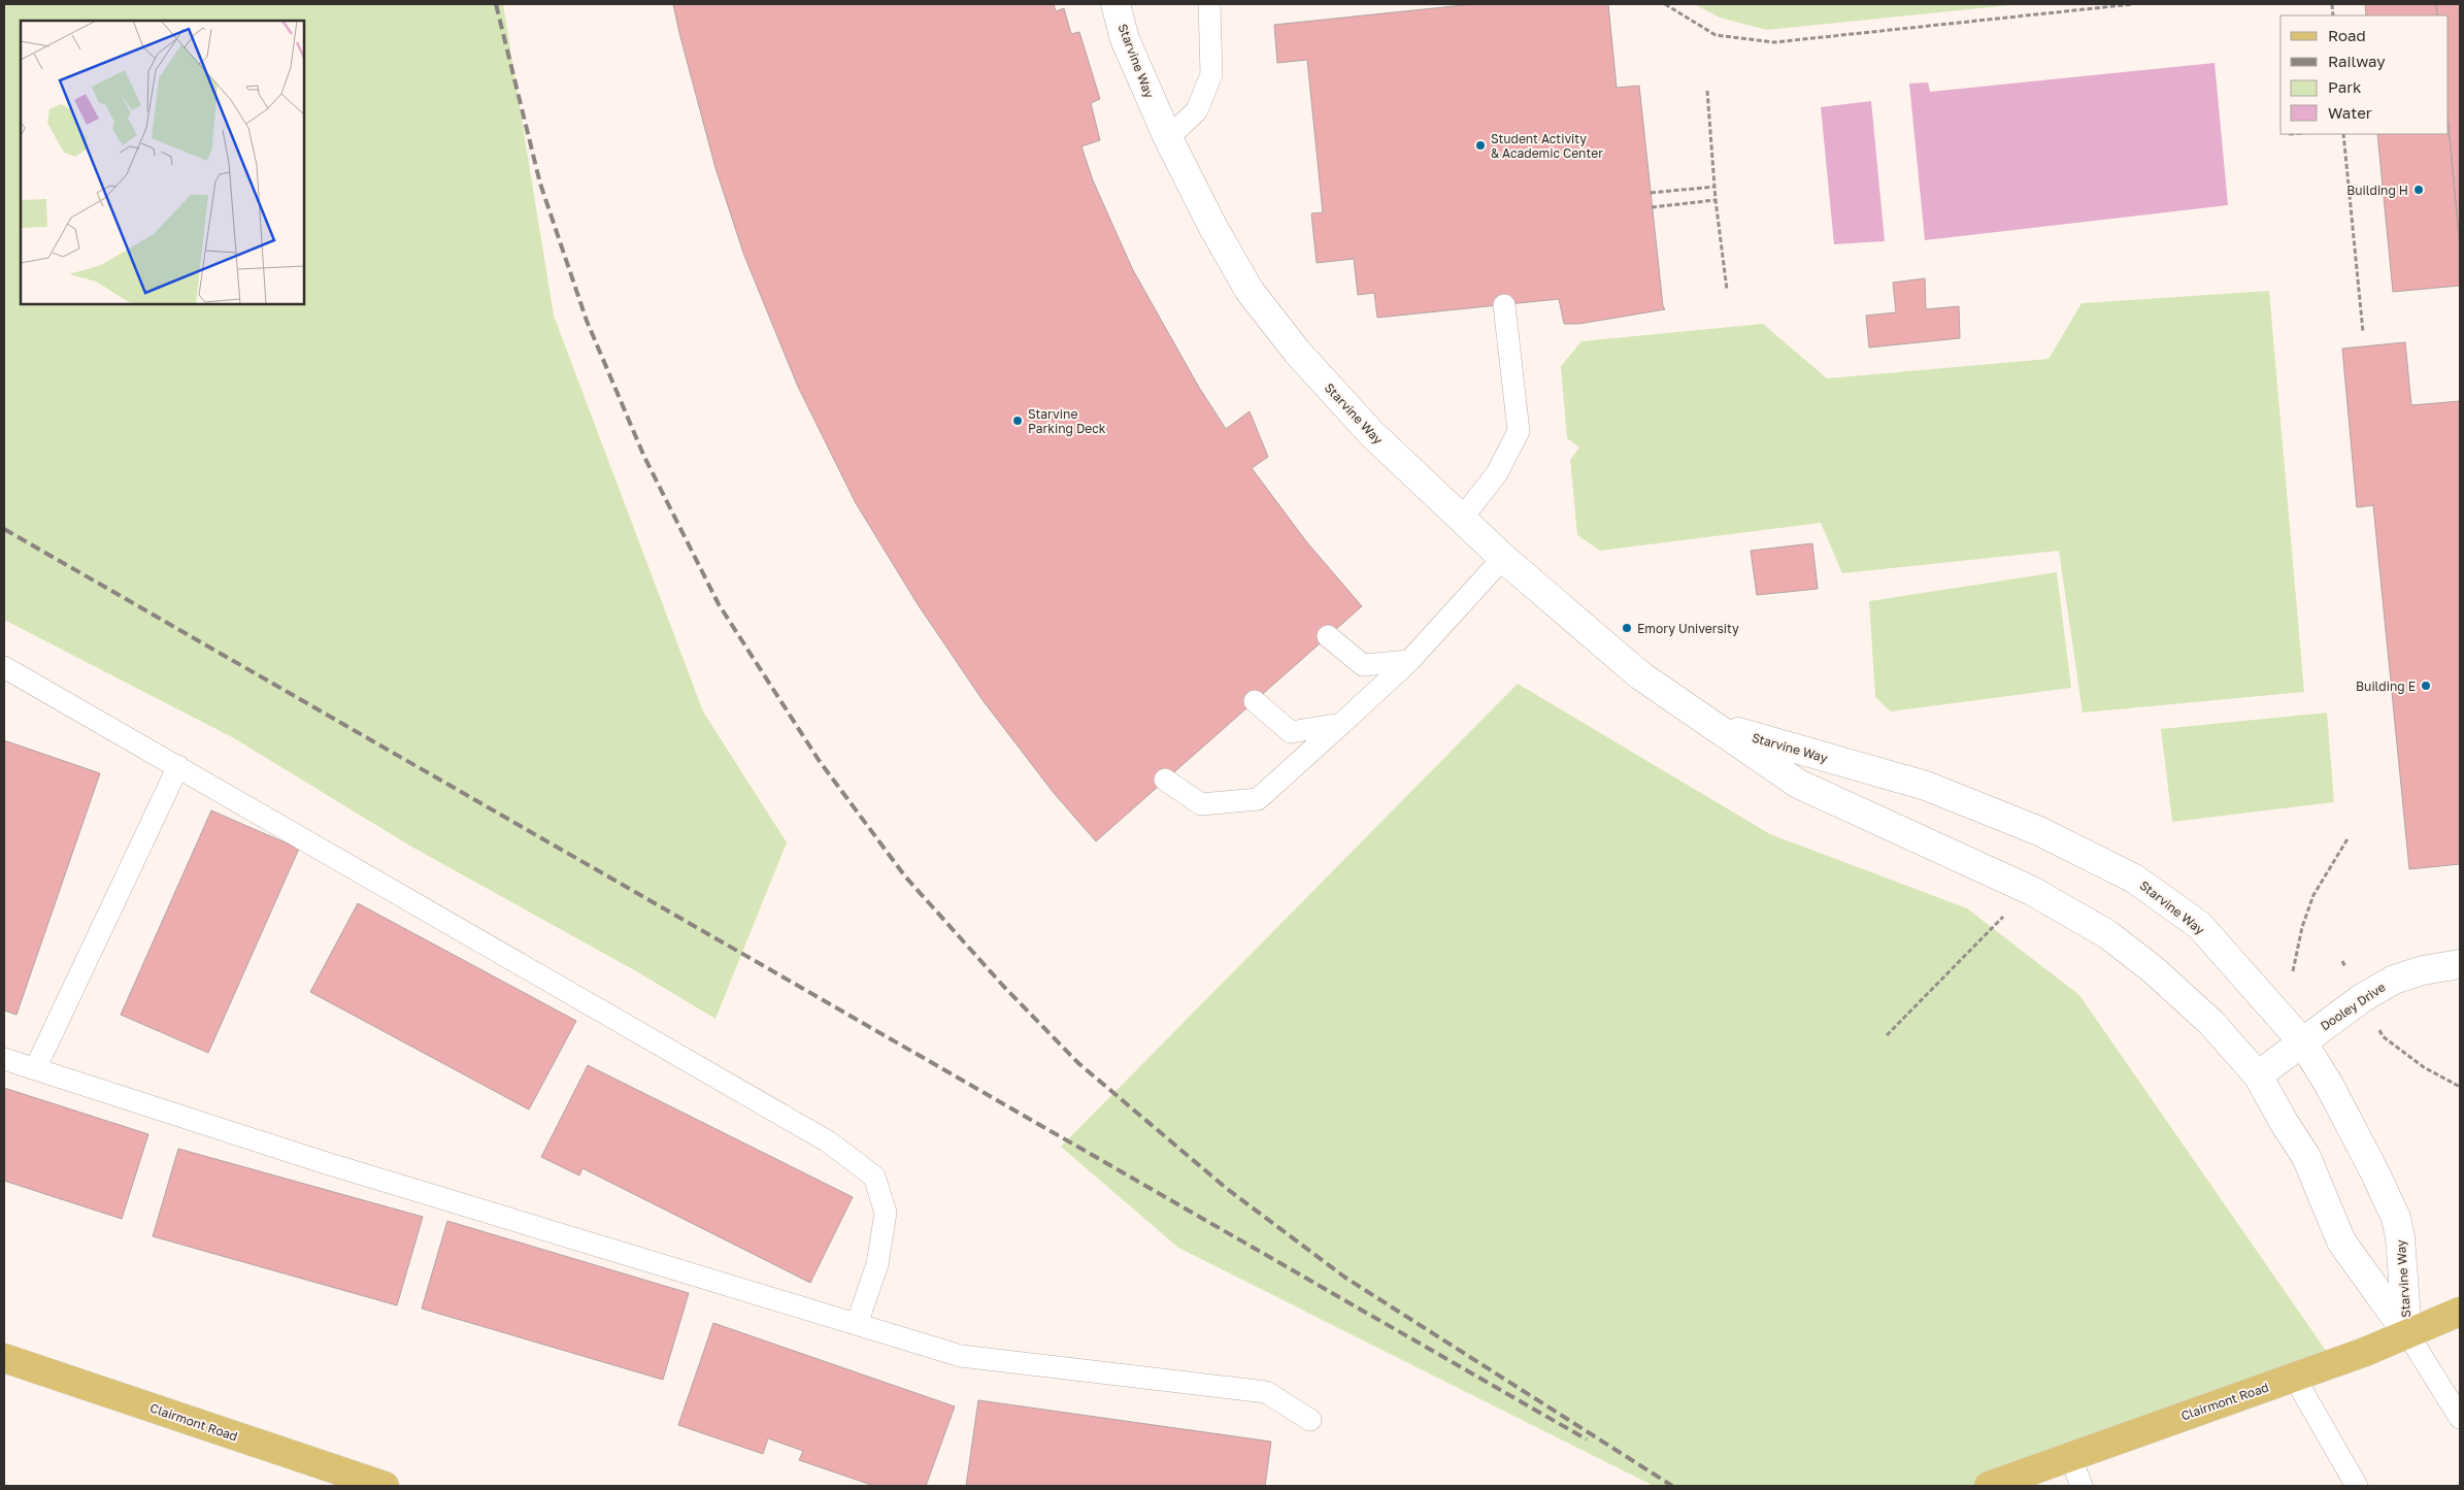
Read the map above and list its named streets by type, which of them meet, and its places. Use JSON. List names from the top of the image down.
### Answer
{
  "streets": {
    "main road": ["Clairmont Road"],
    "street": ["Starvine Way", "Dooley Drive"]
  },
  "crossings": [
    ["Starvine Way", "Dooley Drive"],
    ["Starvine Way", "Clairmont Road"]
  ],
  "places": [
    "Student Activity & Academic Center",
    "Building H",
    "Starvine Parking Deck",
    "Emory University",
    "Building E"
  ],
  "legend": [
    "Road",
    "Railway",
    "Park",
    "Water"
  ]
}
